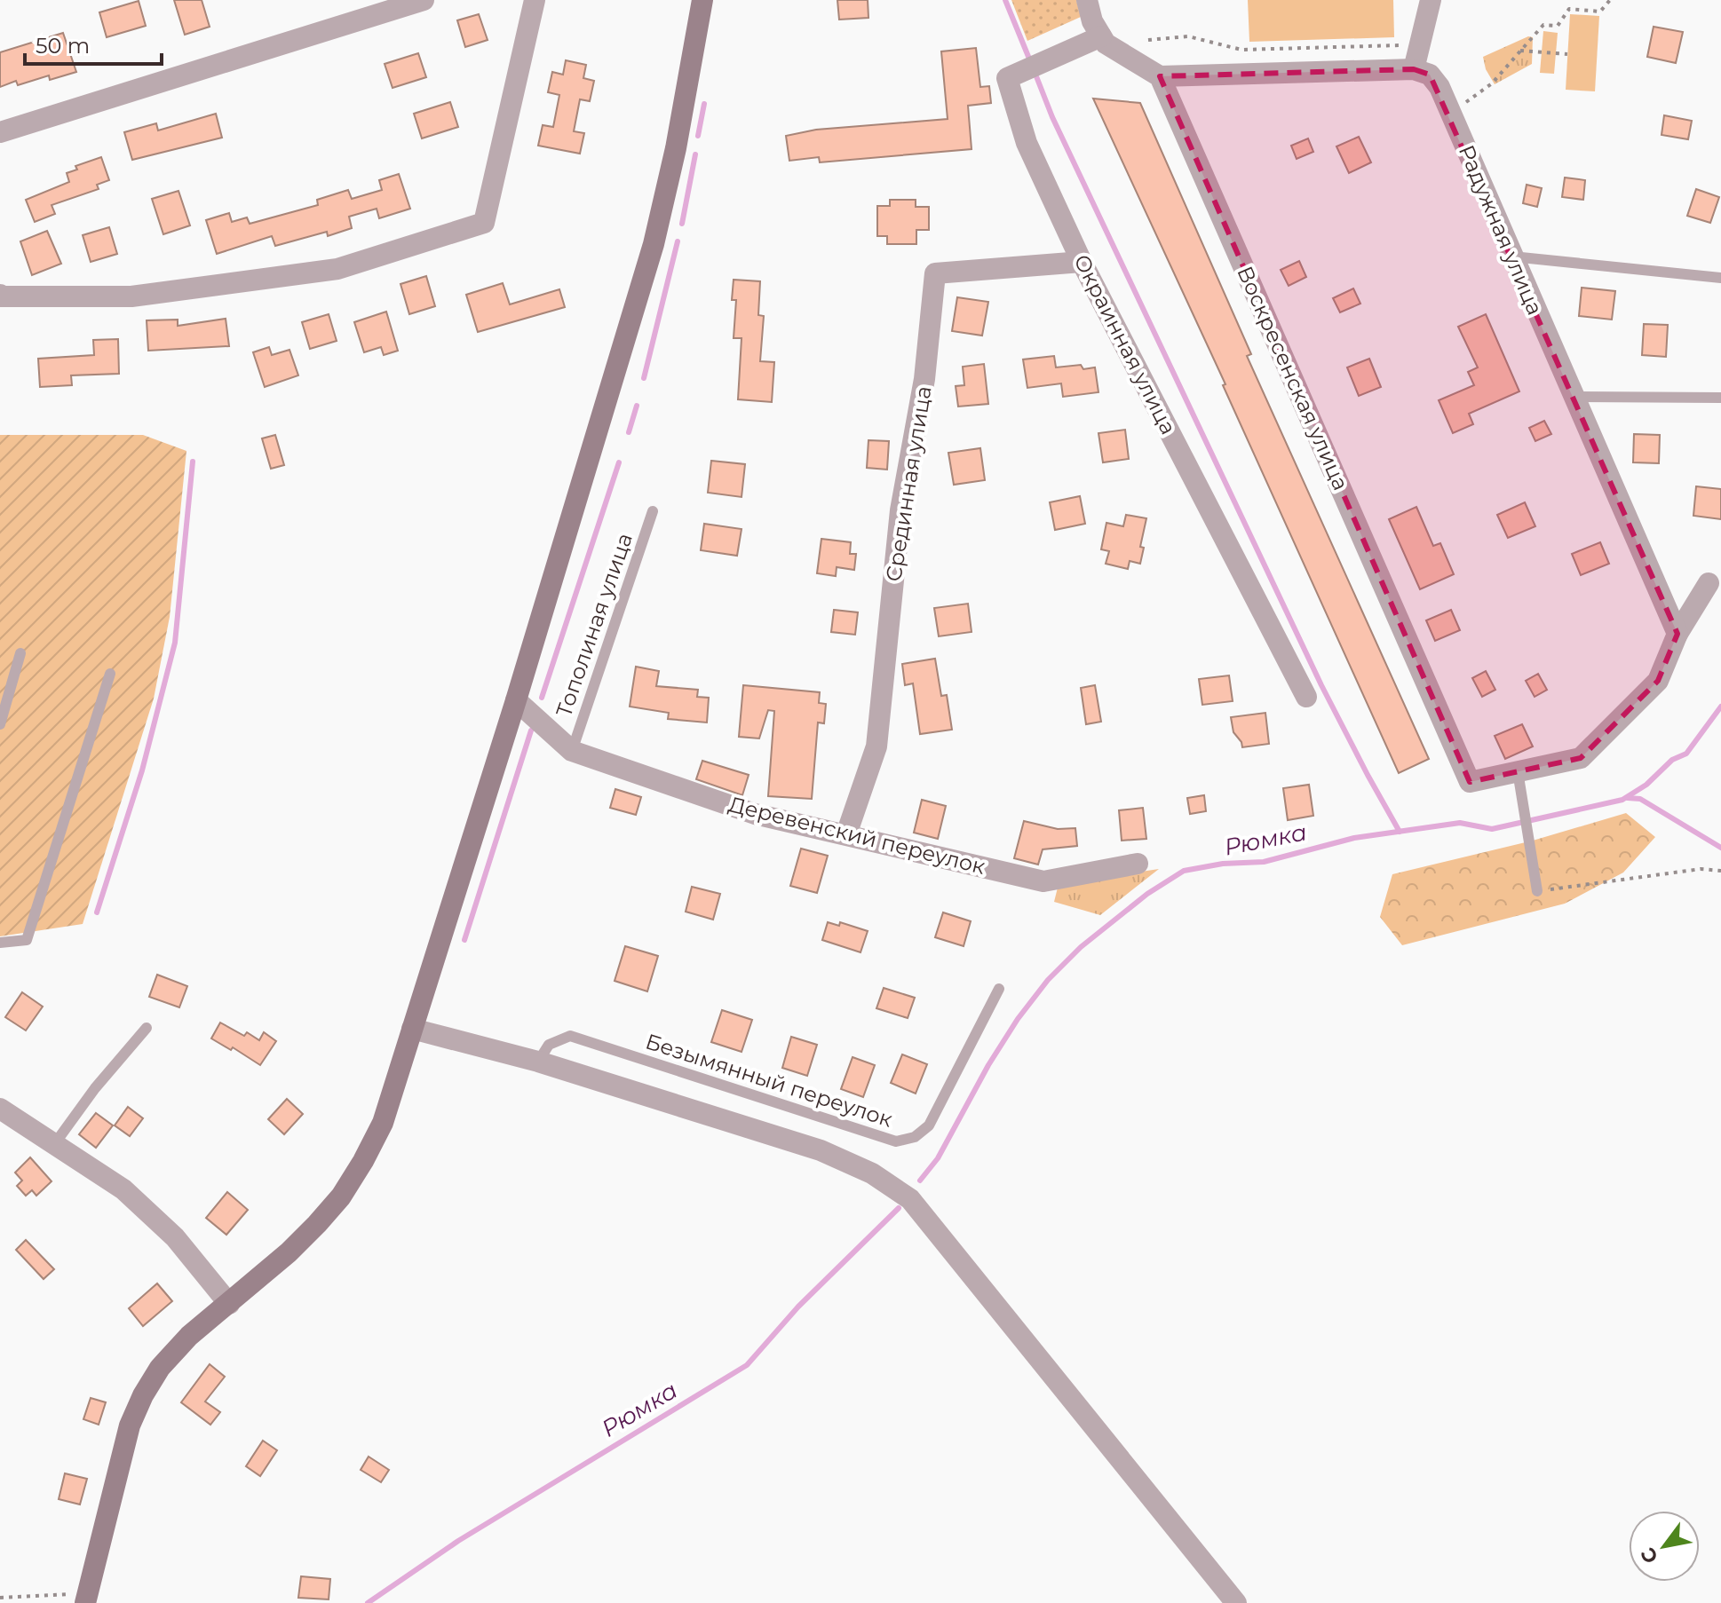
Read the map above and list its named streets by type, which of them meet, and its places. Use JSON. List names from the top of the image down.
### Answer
{
  "streets": {
    "street": [
      "Радужная улица",
      "Окраинная улица",
      "Воскресенская улица",
      "Срединная улица",
      "Деревенский переулок"
    ],
    "lane": ["Тополиная улица", "Безымянный переулок"]
  },
  "crossings": [
    ["Окраинная улица", "Срединная улица"],
    ["Срединная улица", "Деревенский переулок"],
    ["Тополиная улица", "Деревенский переулок"]
  ],
  "water": ["Рюмка"],
  "scale_bar": "50 m",
  "north": "bottom left"
}
